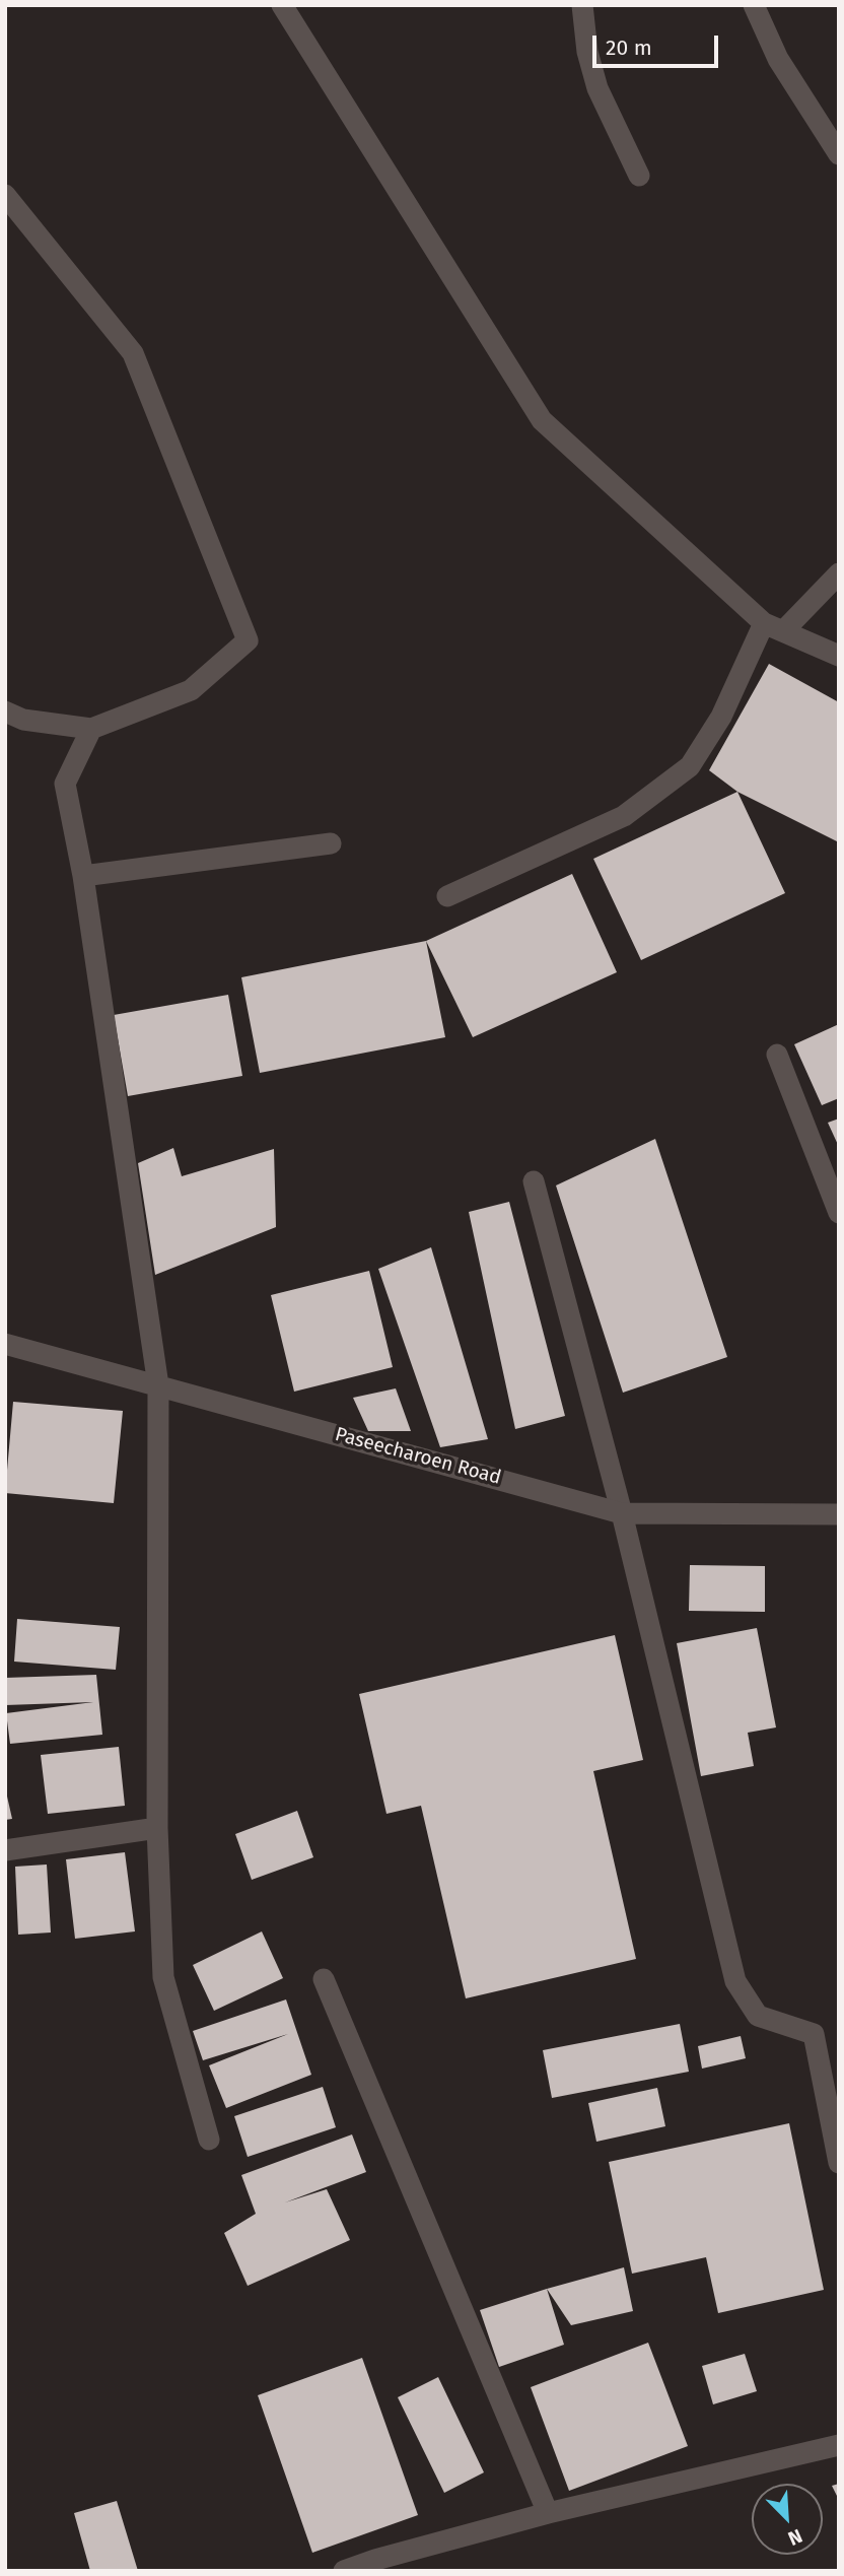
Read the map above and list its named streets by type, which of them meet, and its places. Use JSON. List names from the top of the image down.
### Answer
{
  "streets": {
    "street": ["Paseecharoen Road"]
  },
  "scale_bar": "20 m",
  "north": "bottom right"
}
